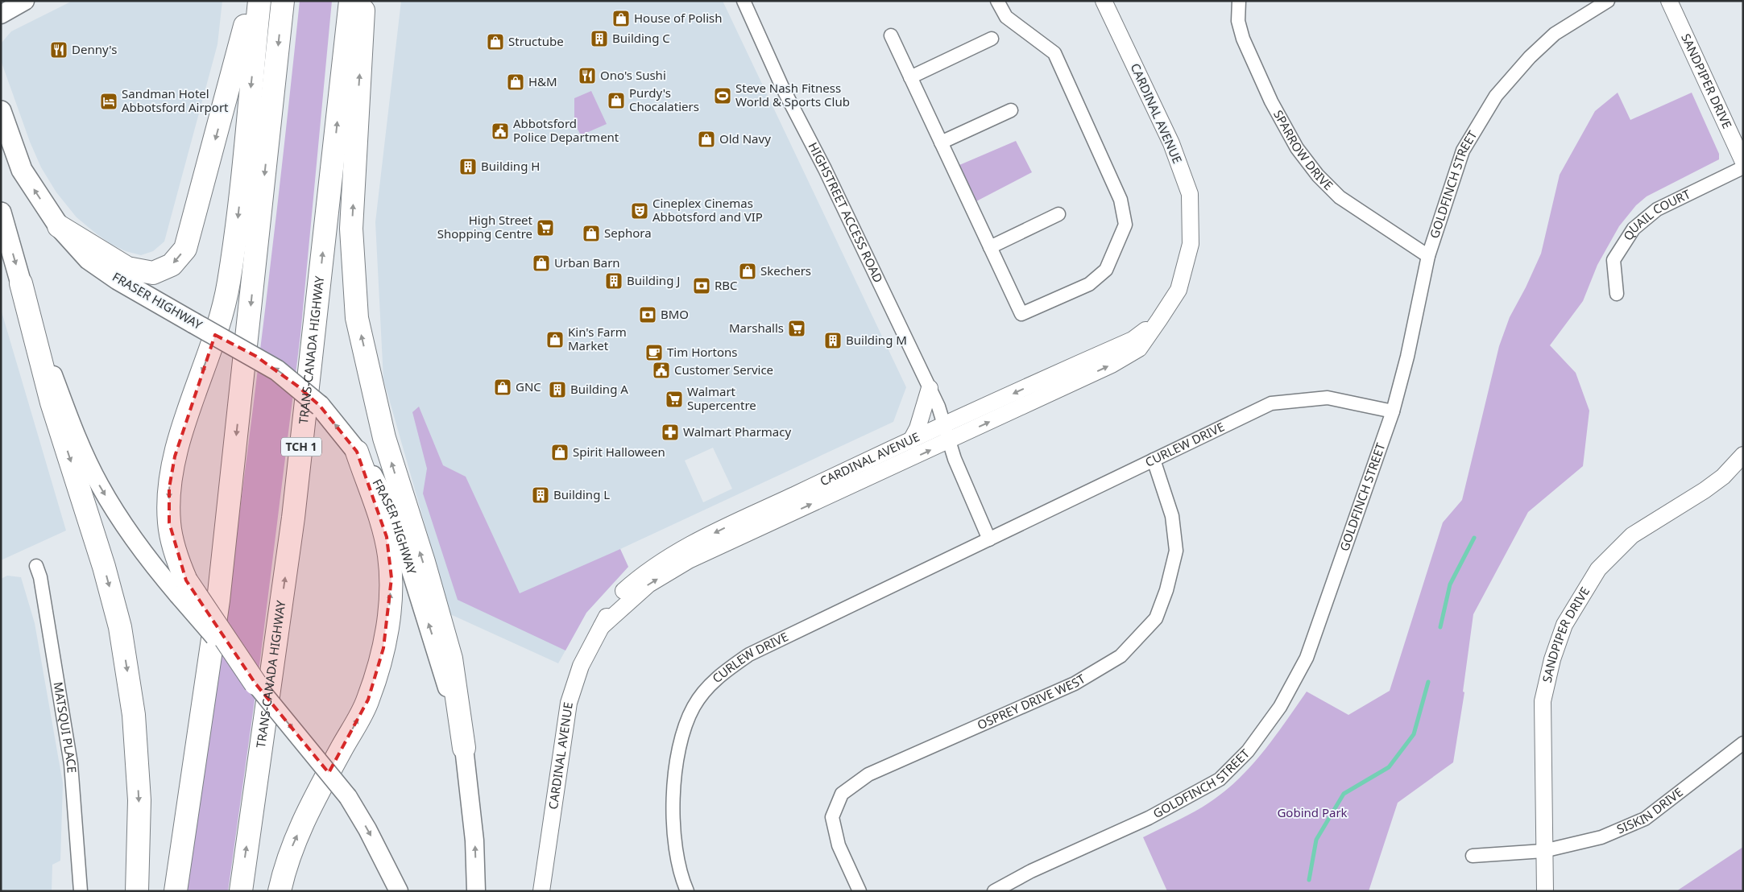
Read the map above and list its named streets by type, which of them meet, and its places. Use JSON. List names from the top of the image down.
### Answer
{
  "streets": {
    "highway": ["TRANS-CANADA HIGHWAY", "TCH 1"],
    "main road": ["FRASER HIGHWAY"],
    "street": [
      "SANDPIPER DRIVE",
      "CARDINAL AVENUE",
      "SPARROW DRIVE",
      "GOLDFINCH STREET",
      "HIGHSTREET ACCESS ROAD",
      "QUAIL COURT",
      "CURLEW DRIVE",
      "OSPREY DRIVE WEST",
      "MATSQUI PLACE",
      "SISKIN DRIVE"
    ]
  },
  "crossings": [
    ["SANDPIPER DRIVE", "SISKIN DRIVE"],
    ["CARDINAL AVENUE", "HIGHSTREET ACCESS ROAD"],
    ["SPARROW DRIVE", "GOLDFINCH STREET"],
    ["GOLDFINCH STREET", "CURLEW DRIVE"],
    ["CURLEW DRIVE", "OSPREY DRIVE WEST"]
  ],
  "parks": ["Gobind Park"],
  "places": {
    "shop": [
      "House of Polish",
      "Structube",
      "H&M",
      "Purdy's Chocalatiers",
      "Old Navy",
      "Sephora",
      "Urban Barn",
      "Skechers",
      "Kin's Farm Market",
      "GNC",
      "Spirit Halloween"
    ],
    "building": [
      "Building C",
      "Building H",
      "Building J",
      "Building M",
      "Building A",
      "Building L"
    ],
    "restaurant": ["Denny's", "Ono's Sushi"],
    "sports": ["Steve Nash Fitness World & Sports Club"],
    "hotel": ["Sandman Hotel Abbotsford Airport"],
    "public building": ["Abbotsford Police Department", "Customer Service"],
    "theatre": ["Cineplex Cinemas Abbotsford and VIP"],
    "supermarket": ["High Street Shopping Centre", "Marshalls", "Walmart Supercentre"],
    "bank": ["RBC", "BMO"],
    "cafe": ["Tim Hortons"],
    "pharmacy": ["Walmart Pharmacy"]
  }
}
